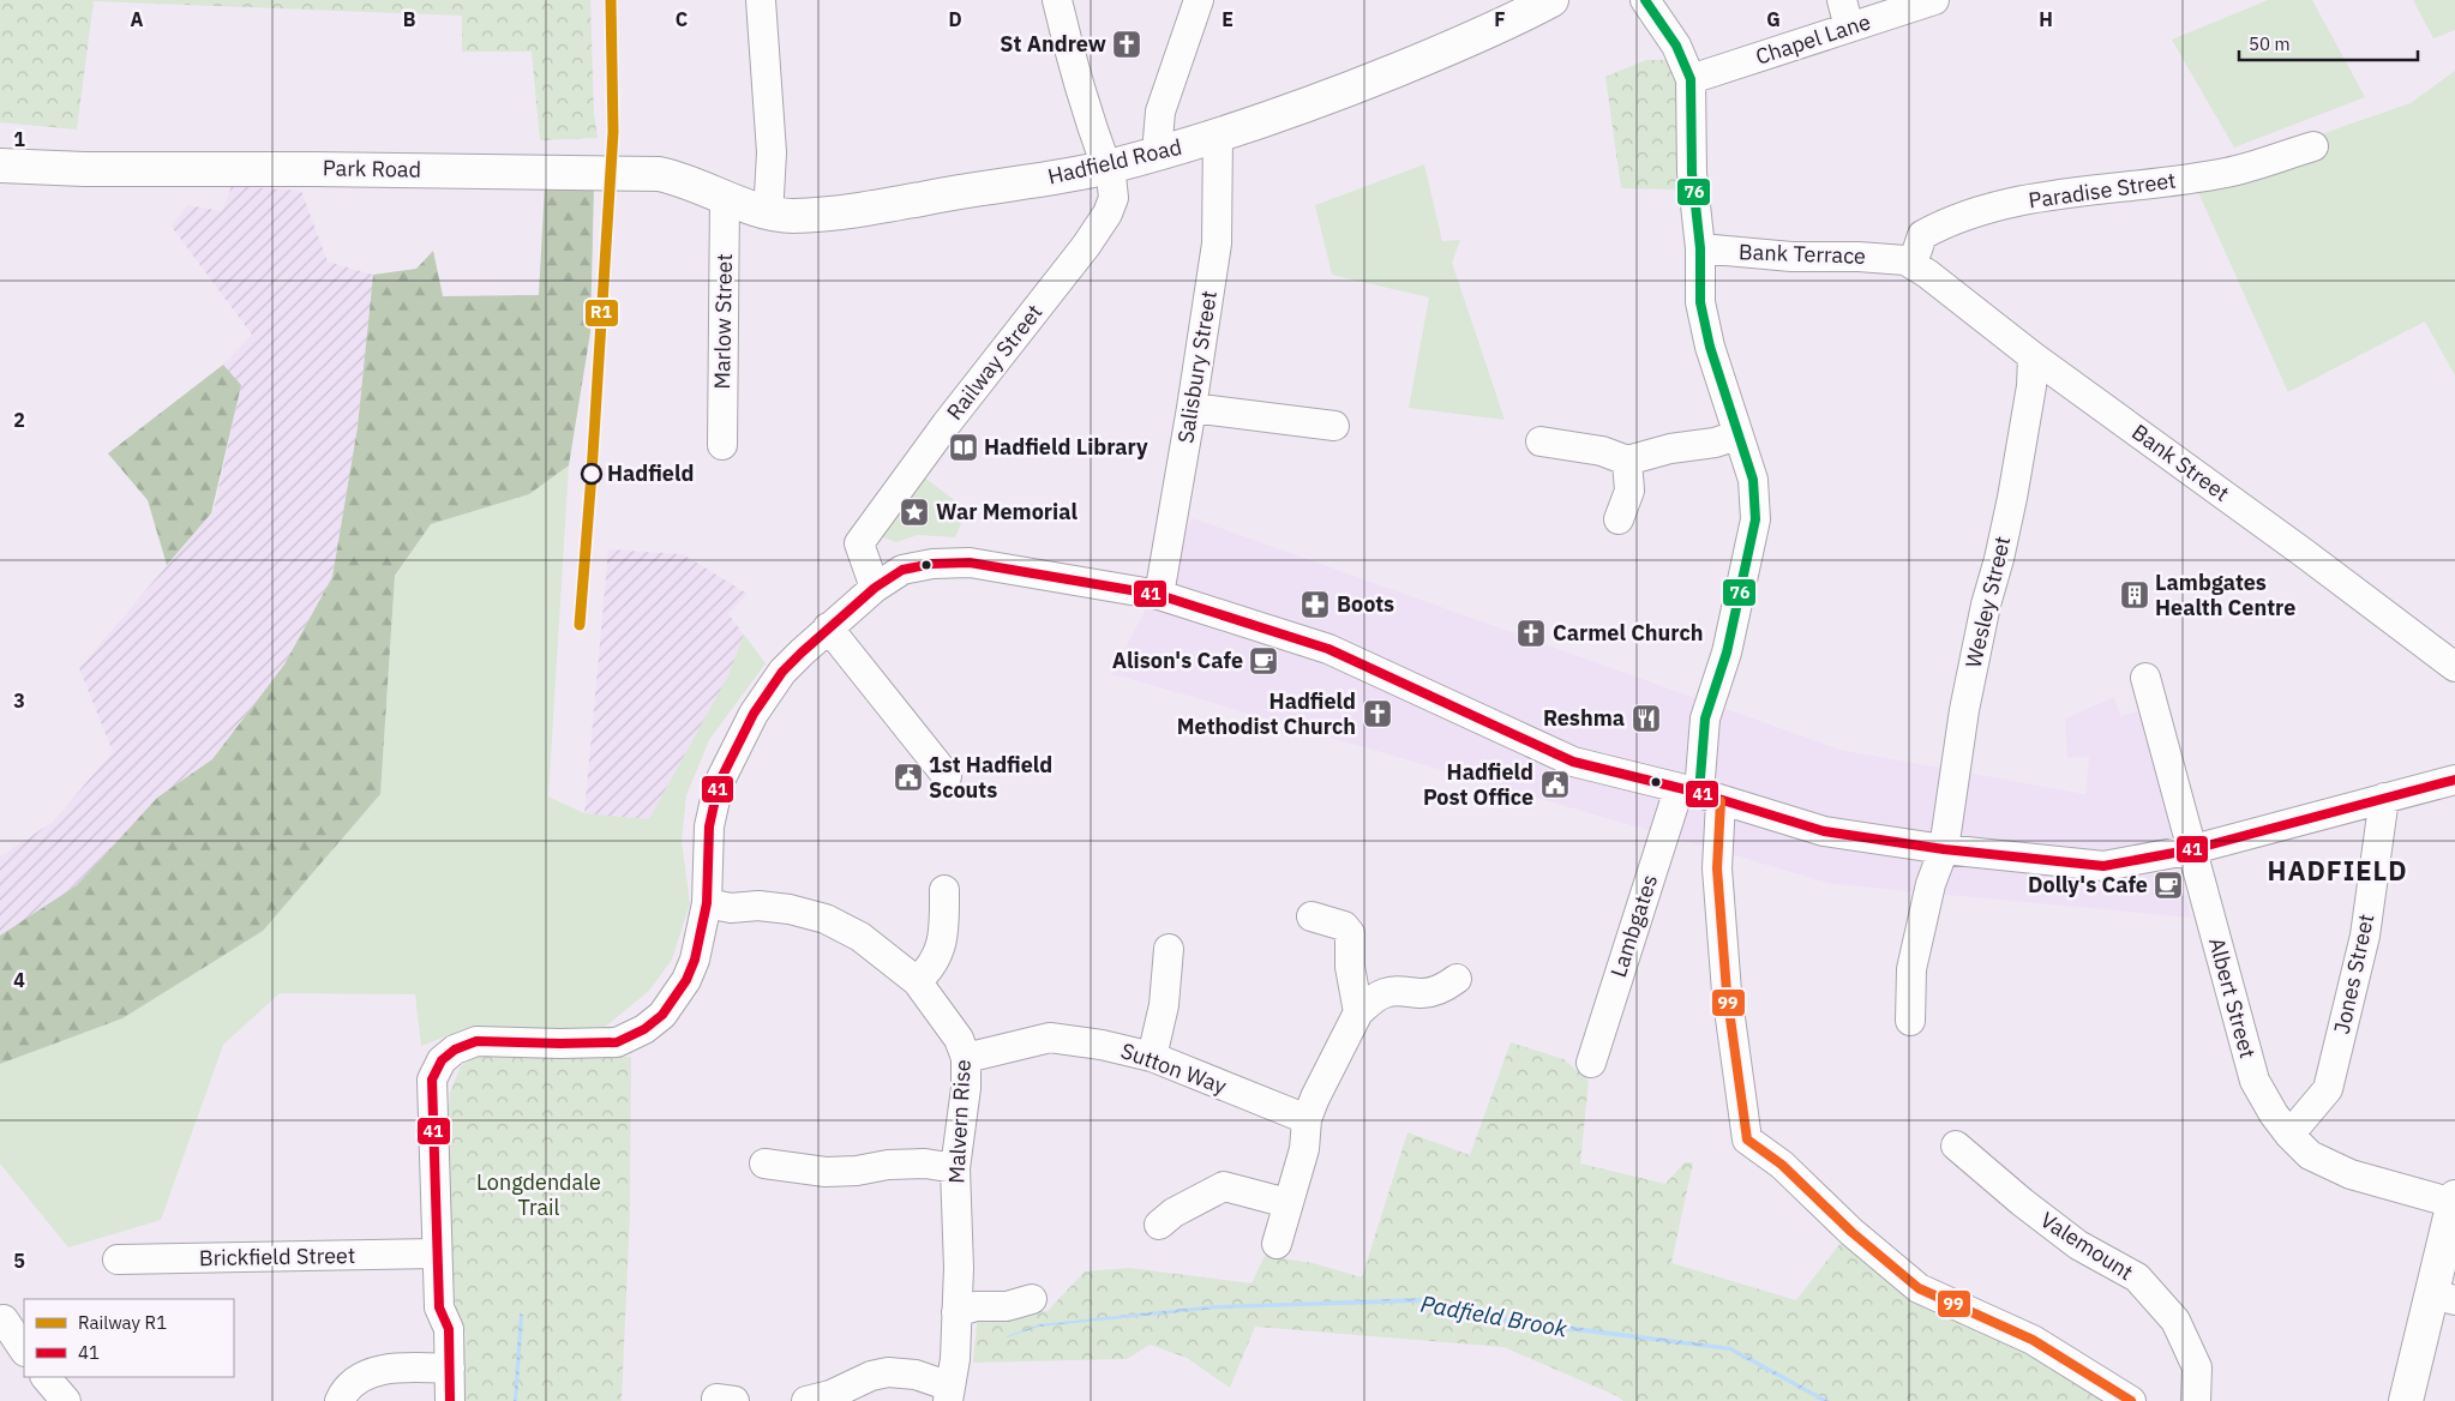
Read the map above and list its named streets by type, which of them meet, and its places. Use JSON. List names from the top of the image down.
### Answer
{
  "streets": {
    "street": [
      "Chapel Lane",
      "Hadfield Road",
      "Park Road",
      "Paradise Street",
      "Bank Terrace",
      "Marlow Street",
      "Railway Street",
      "Salisbury Street",
      "Bank Street",
      "Wesley Street",
      "Lambgates",
      "Jones Street",
      "Albert Street",
      "Sutton Way",
      "Malvern Rise",
      "Valemount",
      "Brickfield Street"
    ]
  },
  "crossings": [
    ["Hadfield Road", "Park Road"],
    ["Hadfield Road", "Marlow Street"],
    ["Hadfield Road", "Railway Street"],
    ["Hadfield Road", "Salisbury Street"],
    ["Paradise Street", "Bank Terrace"],
    ["Paradise Street", "Bank Street"],
    ["Bank Terrace", "Bank Street"],
    ["Bank Street", "Wesley Street"],
    ["Jones Street", "Albert Street"],
    ["Sutton Way", "Malvern Rise"]
  ],
  "districts": ["HADFIELD"],
  "water": ["Padfield Brook"],
  "parks": ["Longdendale Trail"],
  "places": {
    "church": ["St Andrew", "Carmel Church", "Hadfield Methodist Church"],
    "library": ["Hadfield Library"],
    "other": ["Hadfield"],
    "place": ["War Memorial"],
    "building": ["Lambgates Health Centre"],
    "pharmacy": ["Boots"],
    "cafe": ["Alison's Cafe", "Dolly's Cafe"],
    "restaurant": ["Reshma"],
    "public building": ["1st Hadfield Scouts", "Hadfield Post Office"]
  },
  "lines": [
    "rail line R1",
    "transit line 76",
    "transit line 41",
    "transit line 99"
  ],
  "legend": ["Railway R1", "41"],
  "scale_bar": "50 m",
  "grid": {
    "columns": [
      "A",
      "B",
      "C",
      "D",
      "E",
      "F",
      "G",
      "H"
    ],
    "rows": [
      "1",
      "2",
      "3",
      "4",
      "5"
    ]
  }
}
